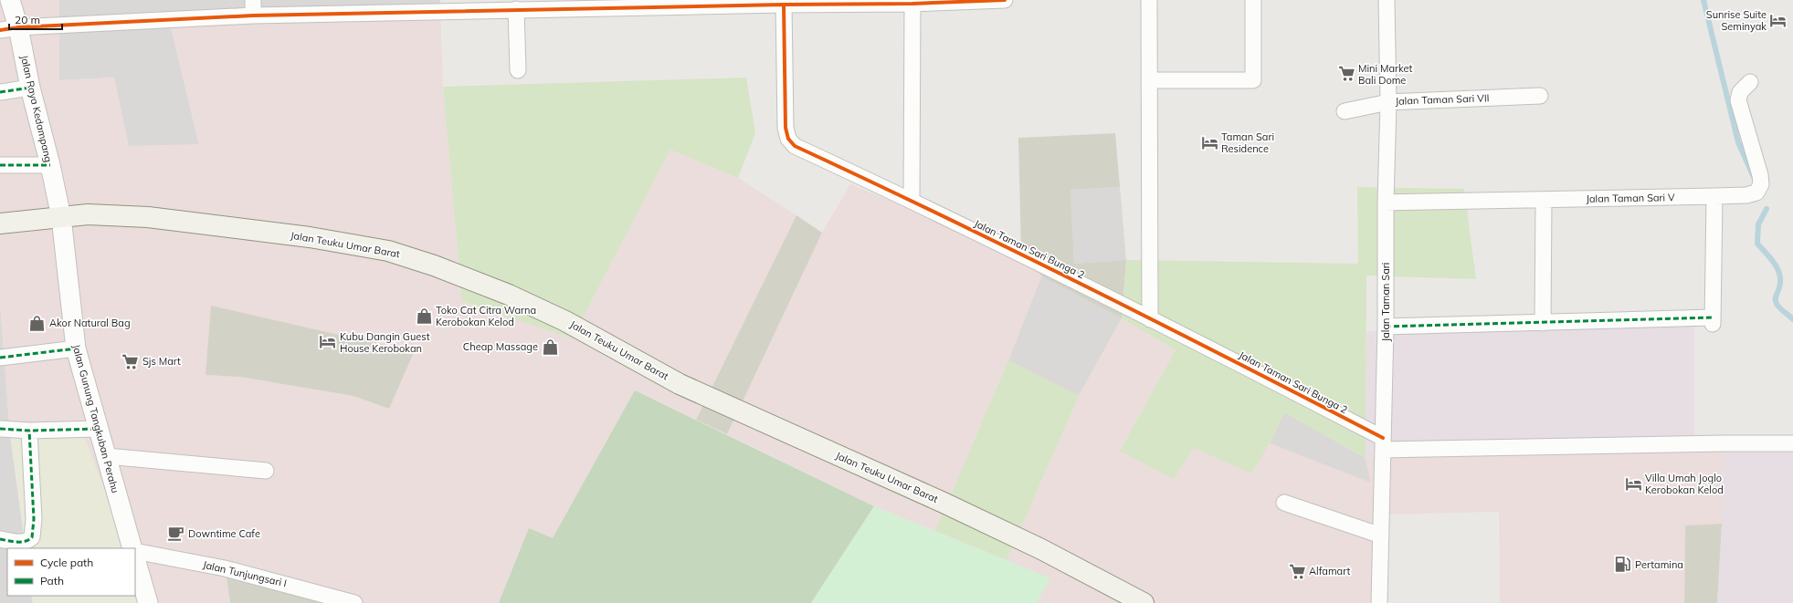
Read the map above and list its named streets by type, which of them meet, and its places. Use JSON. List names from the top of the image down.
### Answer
{
  "streets": {
    "main road": ["Jalan Teuku Umar Barat"],
    "street": [
      "Jalan Taman Sari VII",
      "Jalan Raya Kedampang",
      "Jalan Taman Sari V",
      "Jalan Taman Sari Bunga 2",
      "Jalan Taman Sari",
      "Jalan Gunung Tangkuban Perahu",
      "Jalan Tunjungsari I"
    ]
  },
  "crossings": [
    ["Jalan Taman Sari VII", "Jalan Taman Sari"],
    ["Jalan Raya Kedampang", "Jalan Teuku Umar Barat"],
    ["Jalan Raya Kedampang", "Jalan Gunung Tangkuban Perahu"],
    ["Jalan Taman Sari V", "Jalan Taman Sari"],
    ["Jalan Teuku Umar Barat", "Jalan Gunung Tangkuban Perahu"],
    ["Jalan Taman Sari Bunga 2", "Jalan Taman Sari"]
  ],
  "places": {
    "hotel": [
      "Sunrise Suite Seminyak",
      "Taman Sari Residence",
      "Kubu Dangin Guest House Kerobokan",
      "Villa Umah Joglo Kerobokan Kelod"
    ],
    "supermarket": ["Mini Market Bali Dome", "Sjs Mart", "Alfamart"],
    "shop": ["Toko Cat Citra Warna Kerobokan Kelod", "Akor Natural Bag", "Cheap Massage"],
    "cafe": ["Downtime Cafe"],
    "fuel station": ["Pertamina"]
  },
  "legend": ["Cycle path", "Path"],
  "scale_bar": "20 m"
}
